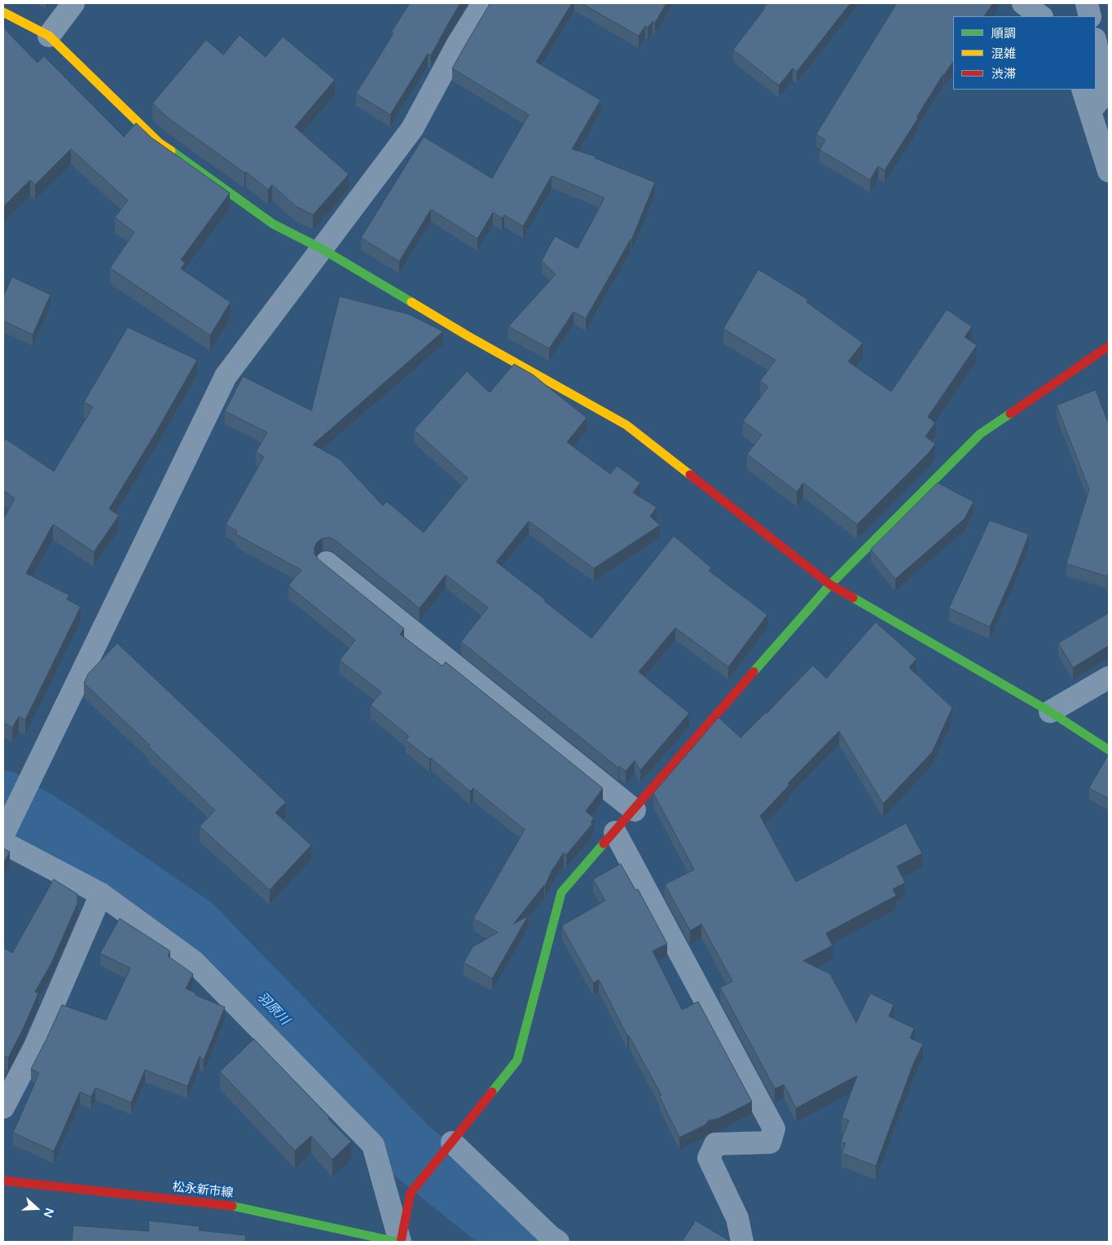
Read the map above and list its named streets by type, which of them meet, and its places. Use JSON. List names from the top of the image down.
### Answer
{
  "streets": {
    "street": ["松永新市線"]
  },
  "water": ["羽原川"],
  "legend": ["順調", "混雑", "渋滞"],
  "north": "right"
}
